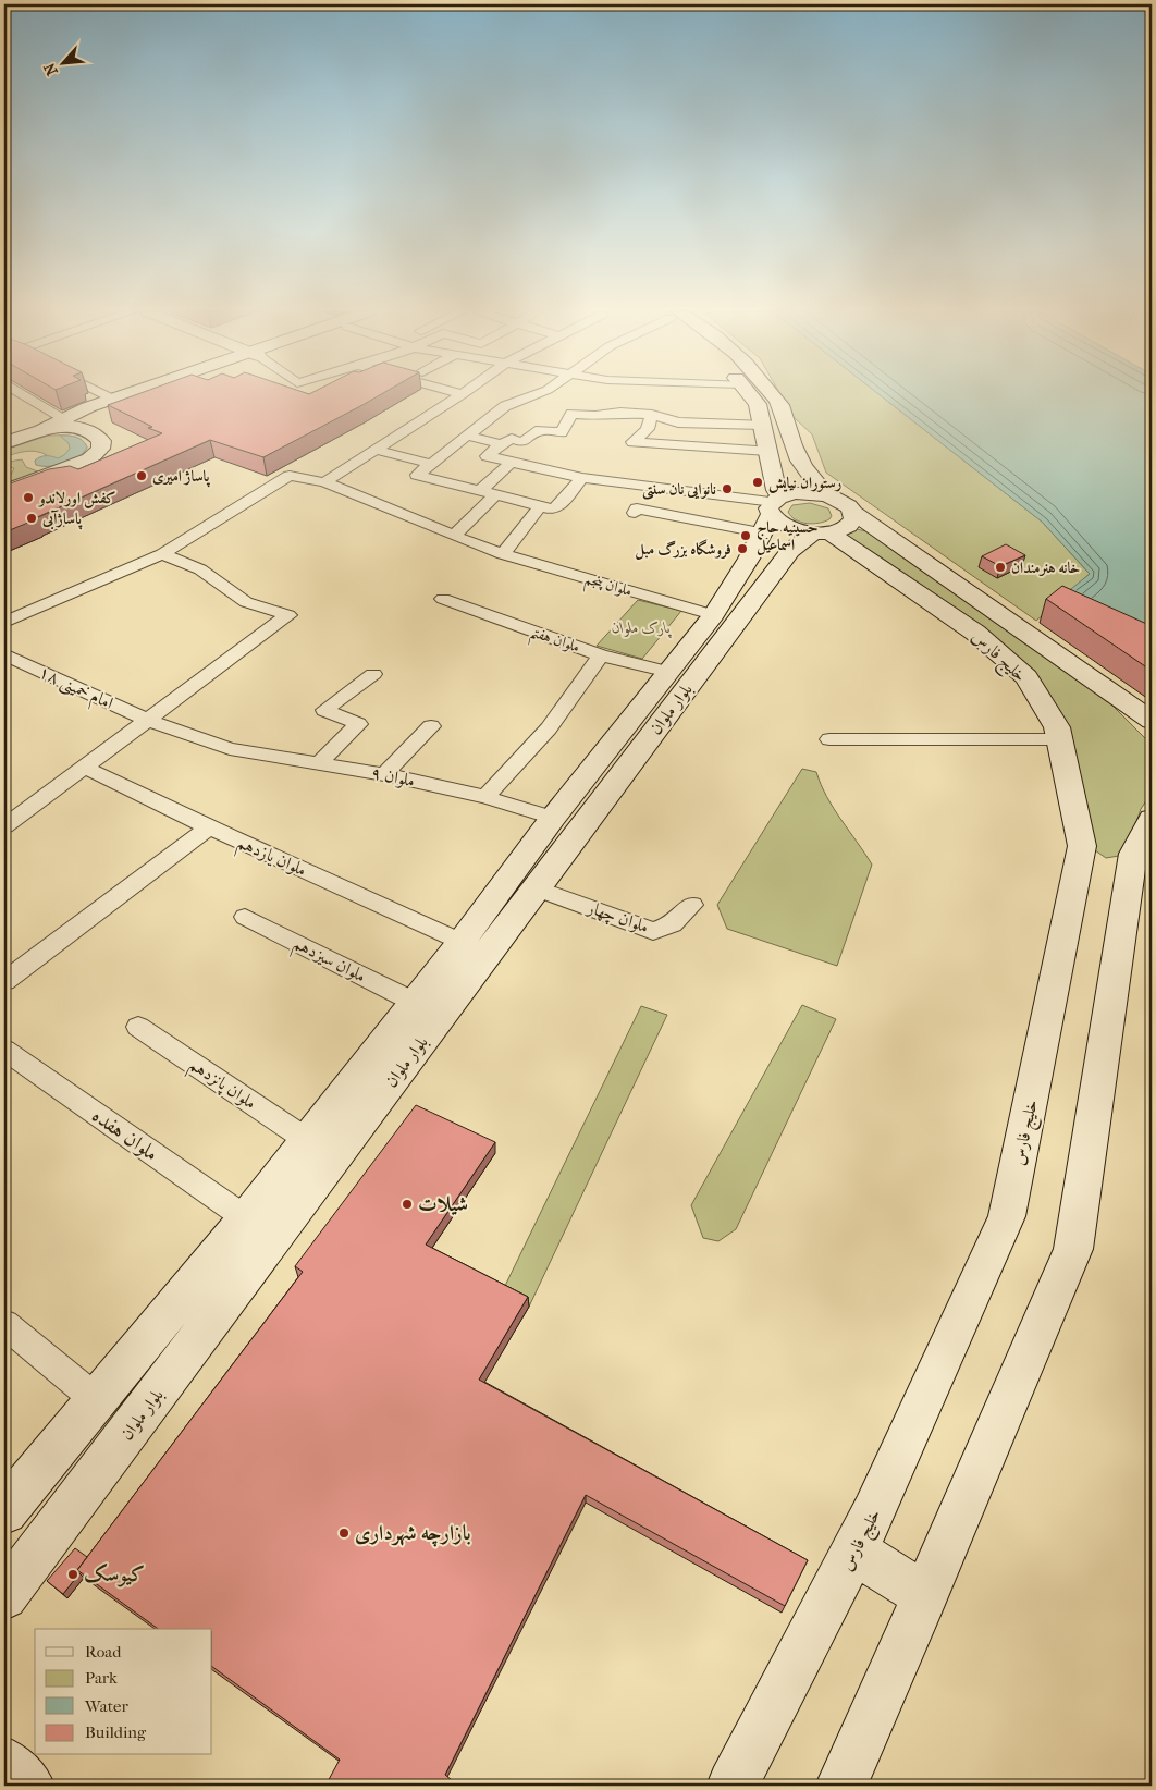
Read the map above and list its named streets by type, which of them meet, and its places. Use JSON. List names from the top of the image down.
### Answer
{
  "streets": {
    "main road": ["خلیج فارس", "بلوار ملوان"],
    "street": [
      "ملوان پنجم",
      "ملوان هفتم",
      "امام خمینی ۱۸",
      "ملوان ۹",
      "ملوان یازدهم",
      "ملوان چهار",
      "ملوان سیزدهم",
      "ملوان پانزدهم",
      "ملوان هفده"
    ]
  },
  "crossings": [
    ["ملوان پنجم", "بلوار ملوان"],
    ["ملوان هفتم", "بلوار ملوان"],
    ["خلیج فارس", "بلوار ملوان"],
    ["امام خمینی ۱۸", "ملوان ۹"],
    ["بلوار ملوان", "ملوان ۹"],
    ["بلوار ملوان", "ملوان یازدهم"],
    ["بلوار ملوان", "ملوان چهار"],
    ["بلوار ملوان", "ملوان سیزدهم"],
    ["بلوار ملوان", "ملوان پانزدهم"],
    ["بلوار ملوان", "ملوان هفده"]
  ],
  "parks": ["پارک ملوان"],
  "places": [
    "پاساژ امیری",
    "رستوران نیایش",
    "نانوایی نان سنتی",
    "کفش اورلاندو",
    "پاساژآبی",
    "حسینیه حاج اسماعیل",
    "فروشگاه بزرگ مبل",
    "خانه هنرمندان",
    "شیلات",
    "بازارچه شهرداری",
    "کیوسک"
  ],
  "legend": [
    "Road",
    "Park",
    "Water",
    "Building"
  ],
  "north": "bottom left"
}
